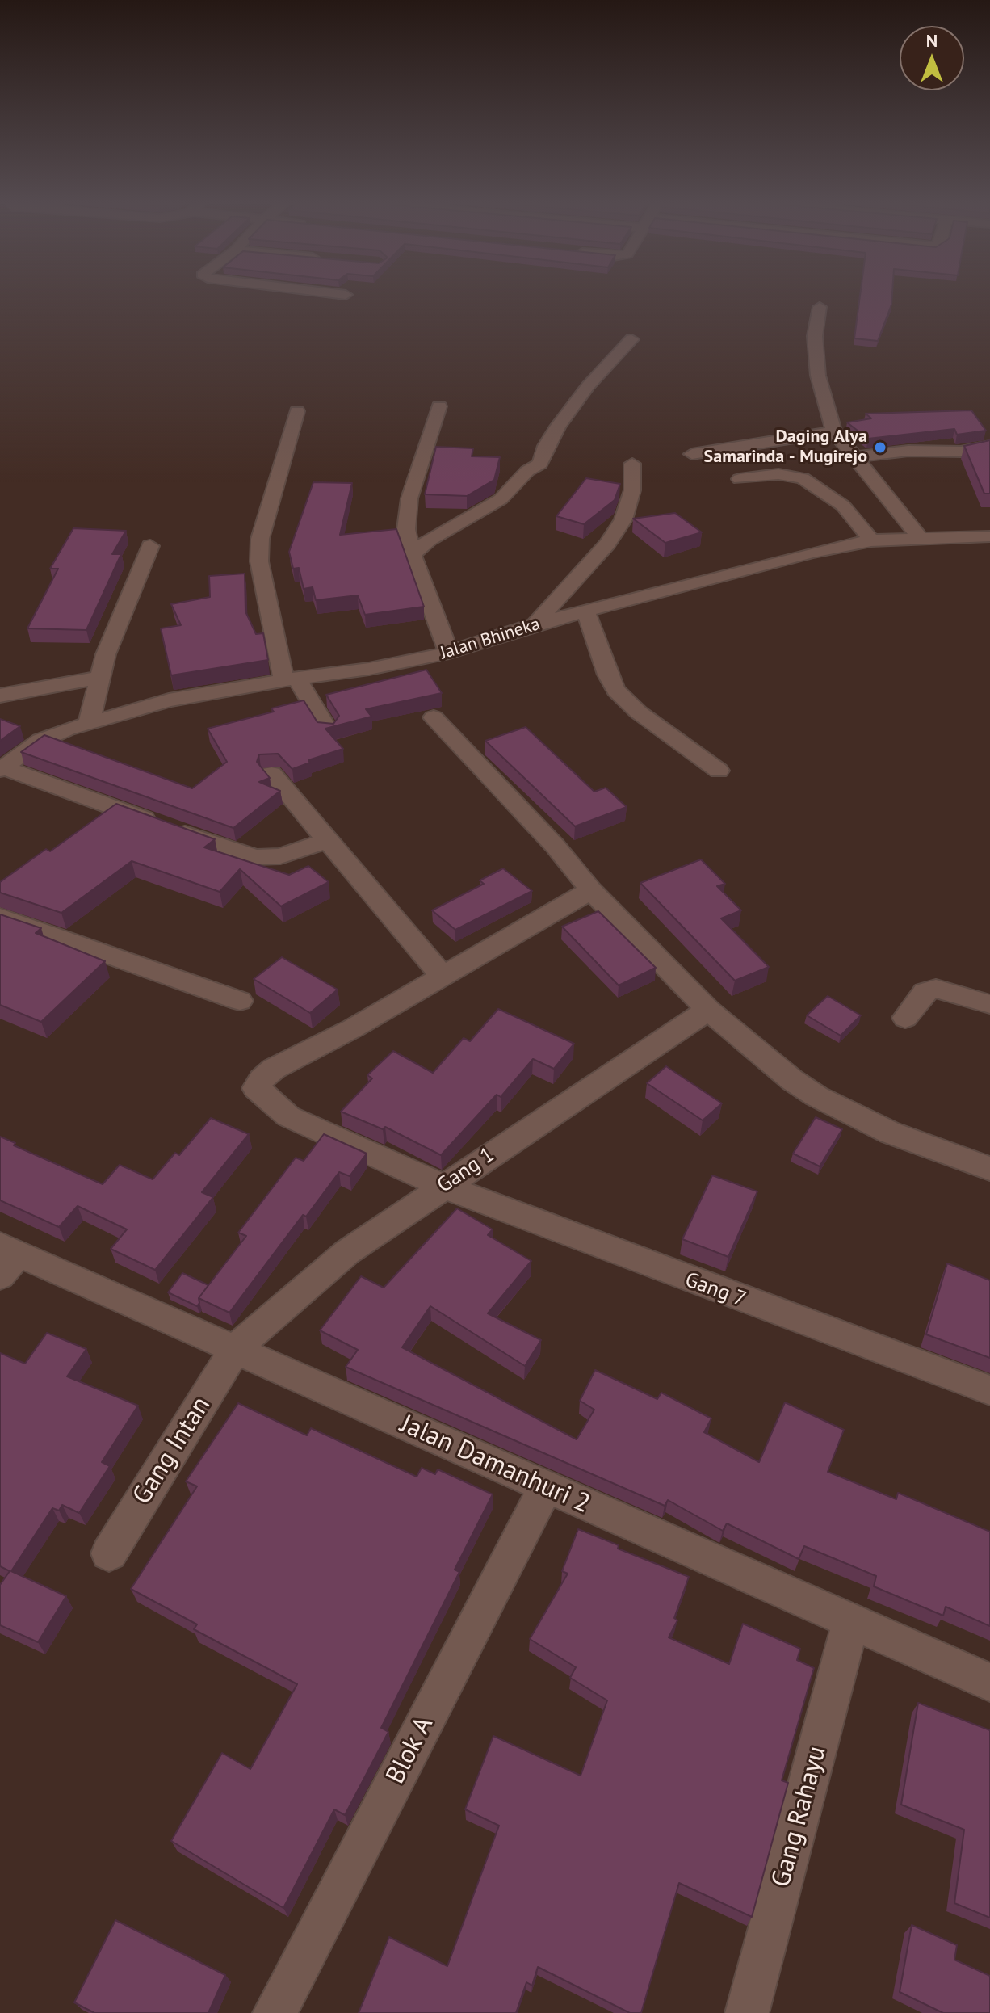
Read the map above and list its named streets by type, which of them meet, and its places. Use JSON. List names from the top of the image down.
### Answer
{
  "streets": {
    "street": [
      "Jalan Bhineka",
      "Gang 1",
      "Gang 7",
      "Gang Intan",
      "Jalan Damanhuri 2",
      "Blok A",
      "Gang Rahayu"
    ]
  },
  "crossings": [
    ["Gang 1", "Gang 7"],
    ["Gang 1", "Gang Intan"],
    ["Gang 1", "Jalan Damanhuri 2"],
    ["Gang Intan", "Jalan Damanhuri 2"],
    ["Jalan Damanhuri 2", "Blok A"],
    ["Jalan Damanhuri 2", "Gang Rahayu"]
  ],
  "places": ["Daging Alya Samarinda - Mugirejo"],
  "north": "top"
}
